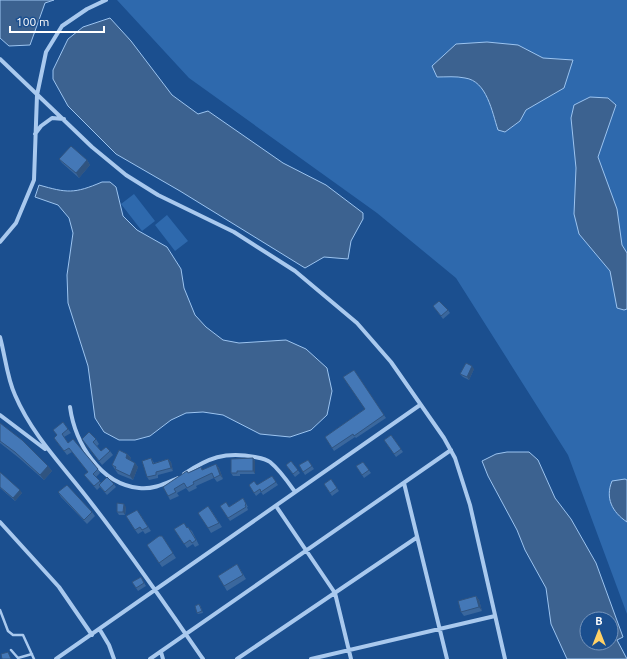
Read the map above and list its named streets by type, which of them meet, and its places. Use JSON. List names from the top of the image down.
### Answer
{
  "scale_bar": "100 m",
  "north": "top"
}
